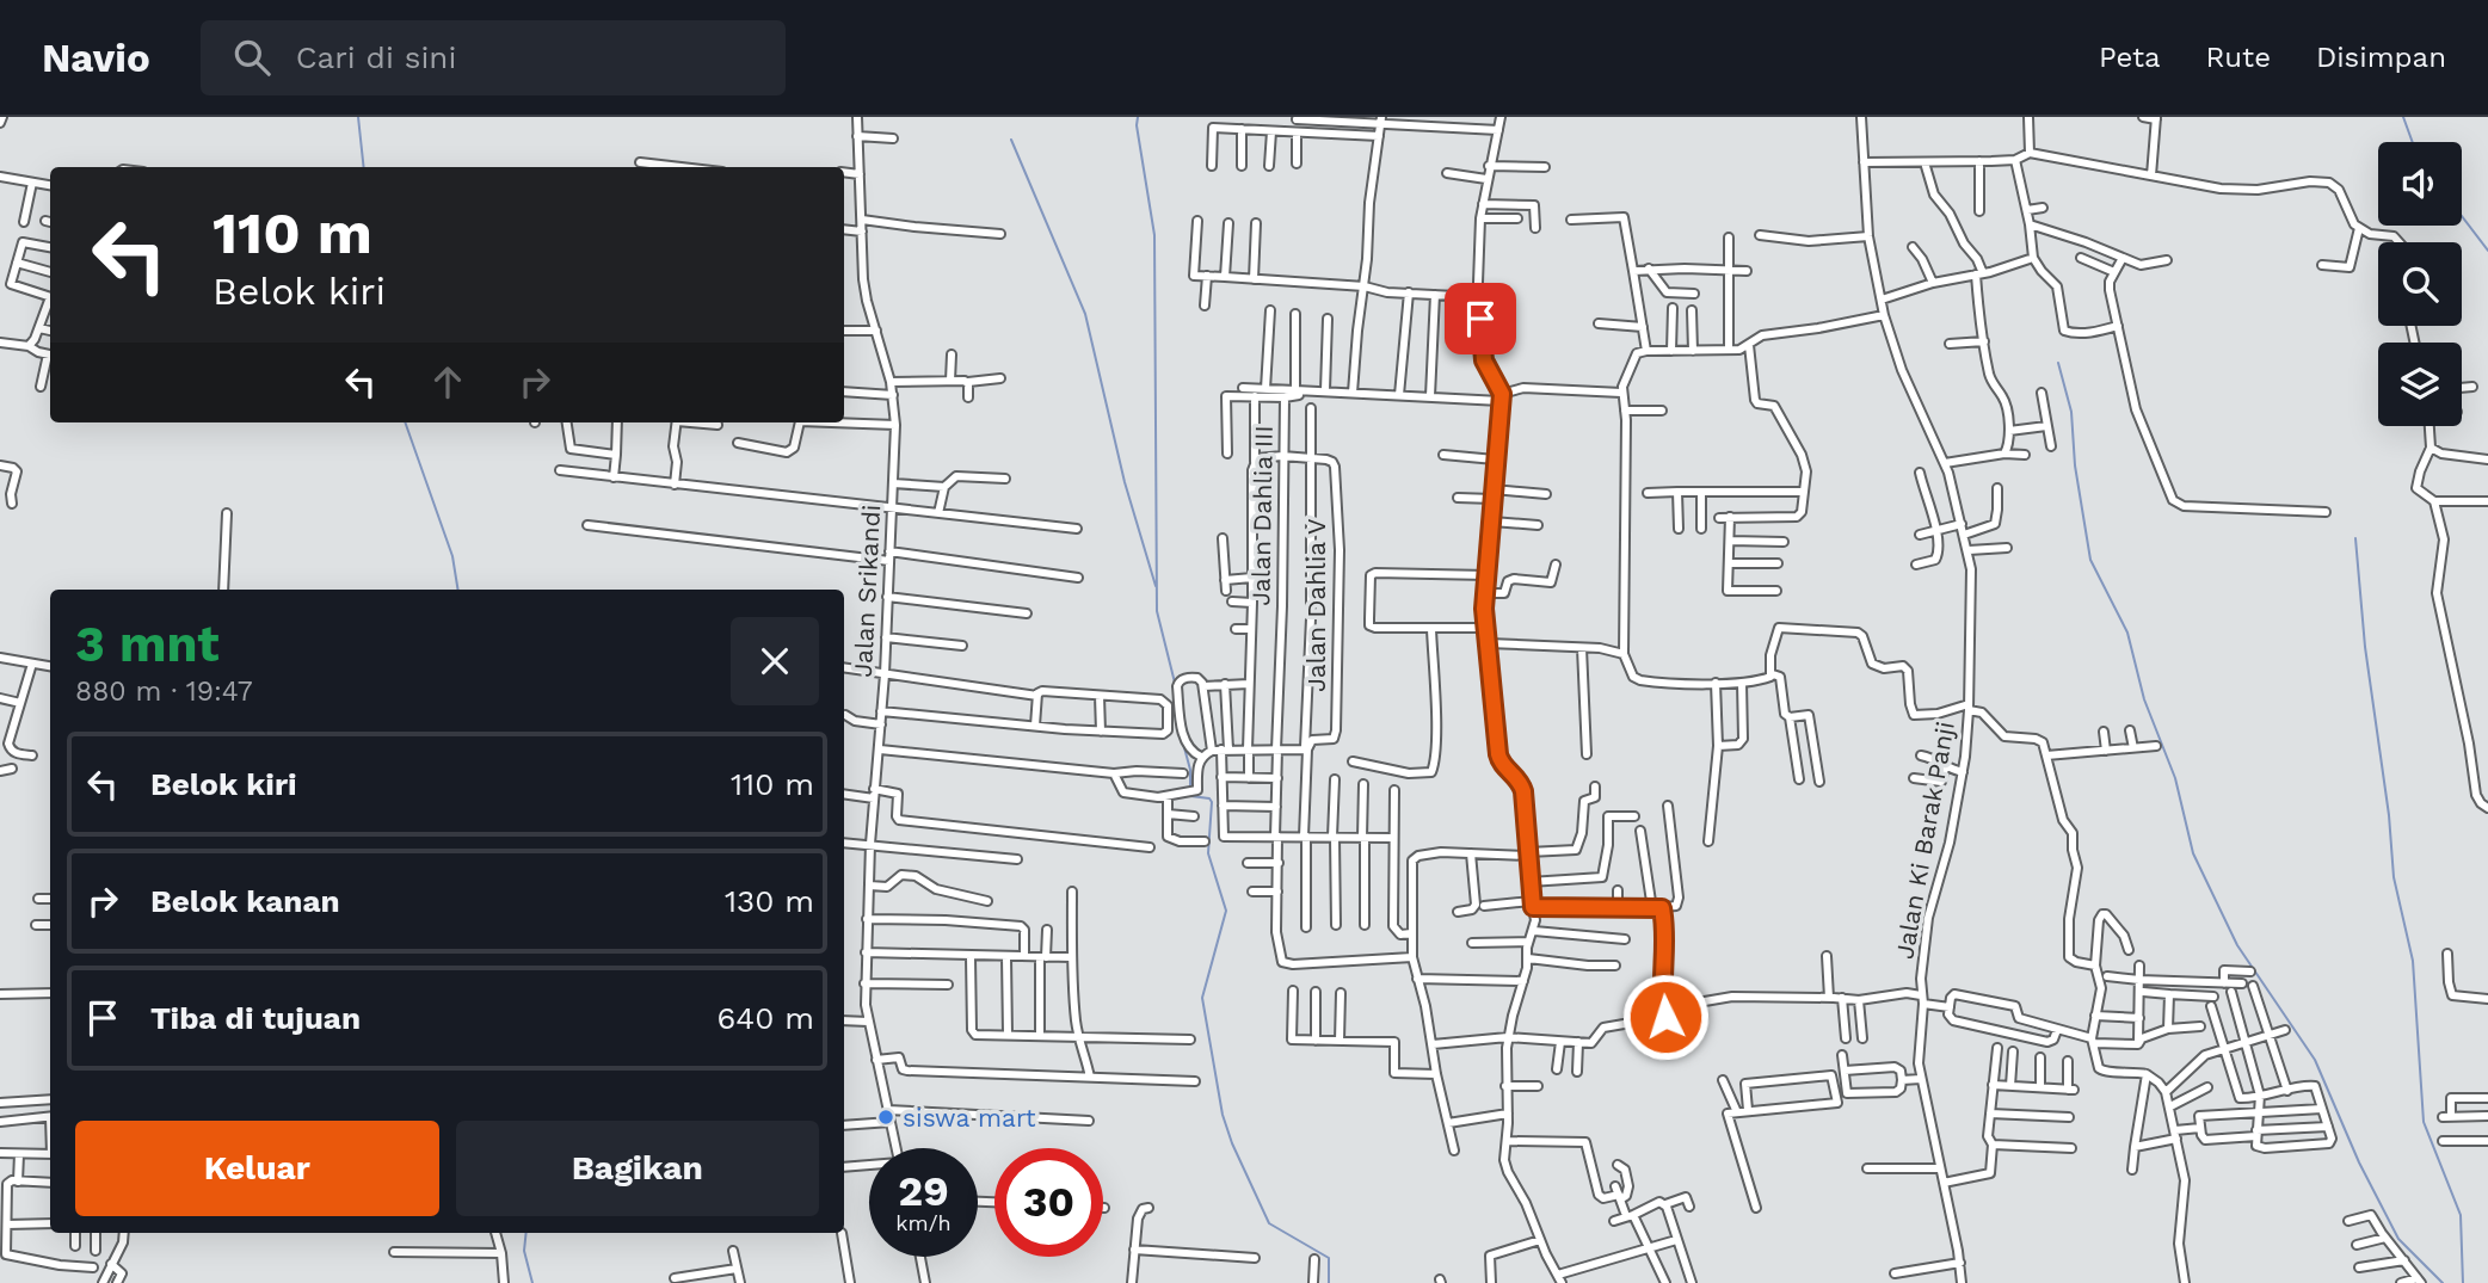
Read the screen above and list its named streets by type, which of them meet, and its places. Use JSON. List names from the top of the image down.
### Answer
{
  "streets": {
    "street": [
      "Jalan Dahlia III",
      "Jalan Srikandi",
      "Jalan Dahlia V",
      "Jalan Ki Barak Panji"
    ]
  },
  "places": ["siswa mart"],
  "page": {
    "header": "Navio",
    "search": "Cari di sini",
    "nav": ["Peta", "Rute", "Disimpan"],
    "turn": ["110 m", "Belok kiri"],
    "heading": ["3 mnt", "880 m · 19:47"],
    "list": [
      {
        "name": "Belok kiri",
        "value": "110 m"
      },
      {
        "name": "Belok kanan",
        "value": "130 m"
      },
      {
        "name": "Tiba di tujuan",
        "value": "640 m"
      }
    ],
    "buttons": ["Keluar", "Bagikan"],
    "speed": "29 km/h",
    "limit": "30"
  }
}
